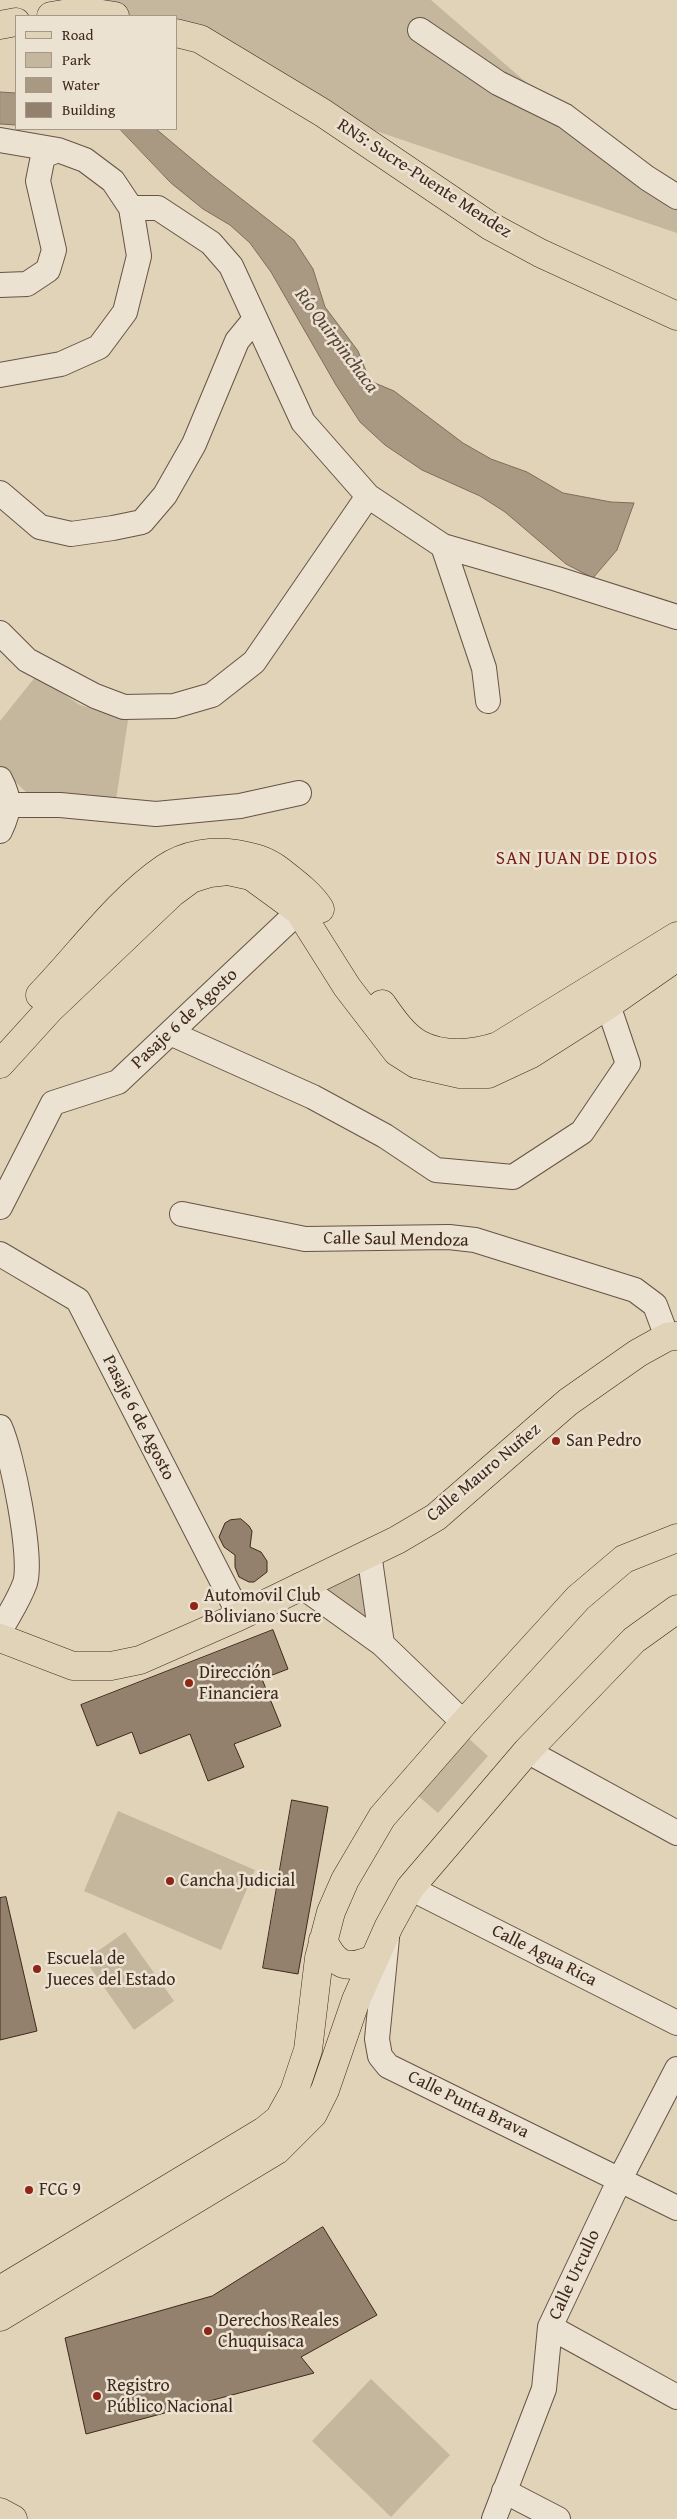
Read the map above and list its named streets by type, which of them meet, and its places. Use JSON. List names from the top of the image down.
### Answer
{
  "streets": {
    "main road": ["RN5: Sucre-Puente Mendez", "Calle Mauro Nuñez"],
    "street": [
      "Pasaje 6 de Agosto",
      "Calle Saul Mendoza",
      "Calle Agua Rica",
      "Calle Punta Brava",
      "Calle Urcullo"
    ]
  },
  "crossings": [
    ["Pasaje 6 de Agosto", "Calle Mauro Nuñez"],
    ["Calle Saul Mendoza", "Calle Mauro Nuñez"],
    ["Calle Punta Brava", "Calle Urcullo"]
  ],
  "districts": ["SAN JUAN DE DIOS"],
  "water": ["Río Quirpinchaca"],
  "places": [
    "San Pedro",
    "Automovil Club Boliviano Sucre",
    "Dirección Financiera",
    "Cancha Judicial",
    "Escuela de Jueces del Estado",
    "FCG 9",
    "Derechos Reales Chuquisaca",
    "Registro Público Nacional"
  ],
  "legend": [
    "Road",
    "Park",
    "Water",
    "Building"
  ]
}
